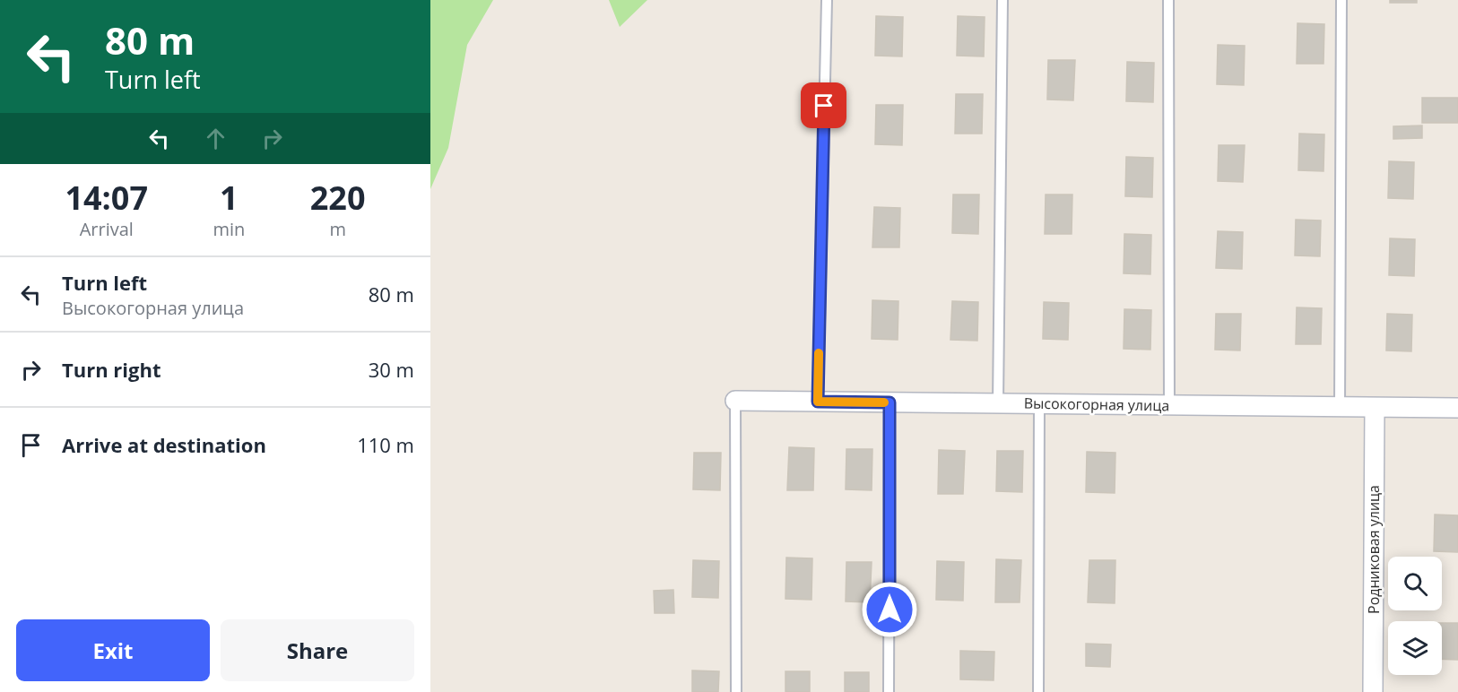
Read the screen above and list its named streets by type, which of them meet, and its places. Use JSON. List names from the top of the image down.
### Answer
{
  "streets": {
    "street": ["Высокогорная улица", "Родниковая улица"]
  },
  "crossings": [
    ["Высокогорная улица", "Родниковая улица"]
  ],
  "page": {
    "turn": ["80 m", "Turn left"],
    "eta": [
      "14:07",
      "Arrival",
      "1",
      "min",
      "220",
      "m"
    ],
    "list": [
      {
        "name": "Turn left",
        "note": "Высокогорная улица",
        "value": "80 m"
      },
      {
        "name": "Turn right",
        "value": "30 m"
      },
      {
        "name": "Arrive at destination",
        "value": "110 m"
      }
    ],
    "buttons": ["Exit", "Share"]
  }
}
